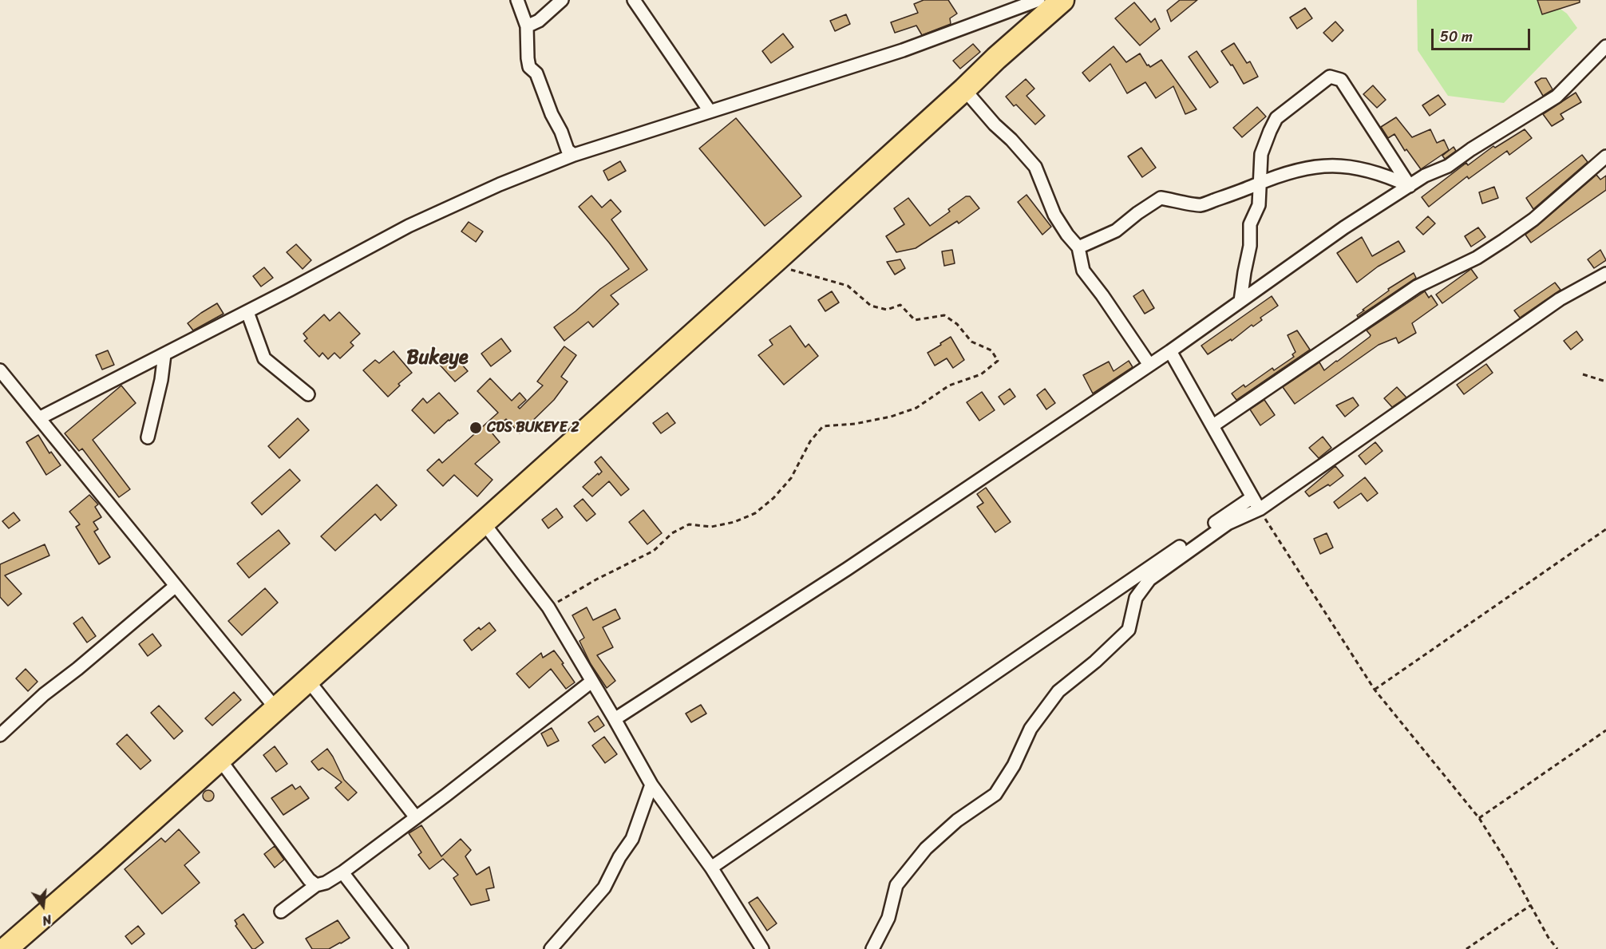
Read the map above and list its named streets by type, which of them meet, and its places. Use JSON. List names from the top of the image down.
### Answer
{
  "districts": ["Bukeye"],
  "places": ["CDS BUKEYE 2"],
  "scale_bar": "50 m",
  "north": "bottom"
}
